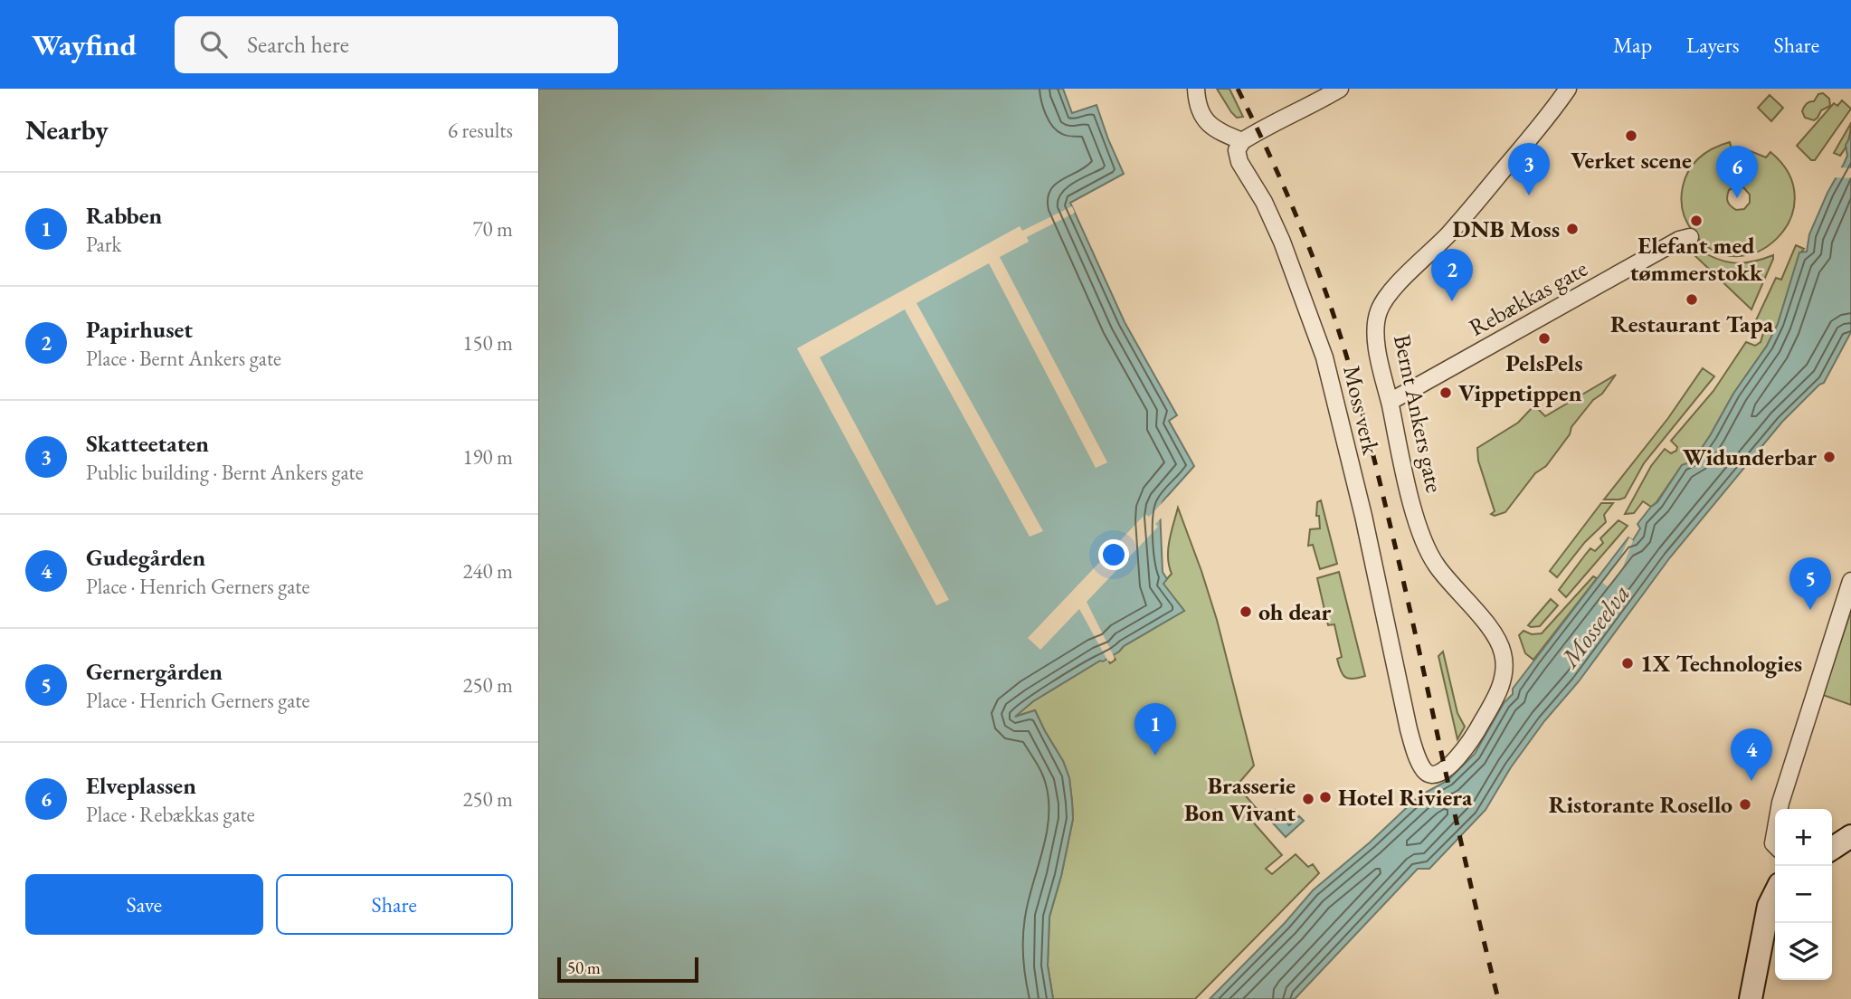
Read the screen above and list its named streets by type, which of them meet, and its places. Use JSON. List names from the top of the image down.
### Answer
{
  "streets": {
    "street": ["Rebækkas gate", "Moss verk", "Bernt Ankers gate"]
  },
  "crossings": [
    ["Rebækkas gate", "Bernt Ankers gate"],
    ["Moss verk", "Bernt Ankers gate"]
  ],
  "water": ["Mosseelva"],
  "places": [
    "Verket scene",
    "Elefant med tømmerstokk",
    "DNB Moss",
    "Restaurant Tapa",
    "PelsPels",
    "Vippetippen",
    "Widunderbar",
    "oh dear",
    "1X Technologies",
    "Hotel Riviera",
    "Brasserie Bon Vivant",
    "Ristorante Rosello"
  ],
  "scale_bar": "50 m",
  "page": {
    "header": "Wayfind",
    "search": "Search here",
    "nav": ["Map", "Layers", "Share"],
    "heading": ["Nearby", "6 results"],
    "pins": [
      "3",
      "6",
      "2",
      "5",
      "1",
      "4"
    ],
    "list": [
      {
        "mark": "1",
        "name": "Rabben",
        "note": "Park",
        "value": "70 m"
      },
      {
        "mark": "2",
        "name": "Papirhuset",
        "note": "Place · Bernt Ankers gate",
        "value": "150 m"
      },
      {
        "mark": "3",
        "name": "Skatteetaten",
        "note": "Public building · Bernt Ankers gate",
        "value": "190 m"
      },
      {
        "mark": "4",
        "name": "Gudegården",
        "note": "Place · Henrich Gerners gate",
        "value": "240 m"
      },
      {
        "mark": "5",
        "name": "Gernergården",
        "note": "Place · Henrich Gerners gate",
        "value": "250 m"
      },
      {
        "mark": "6",
        "name": "Elveplassen",
        "note": "Place · Rebækkas gate",
        "value": "250 m"
      }
    ],
    "map_buttons": ["+", "−"],
    "buttons": ["Save", "Share"],
    "scale": "50 m"
  }
}
